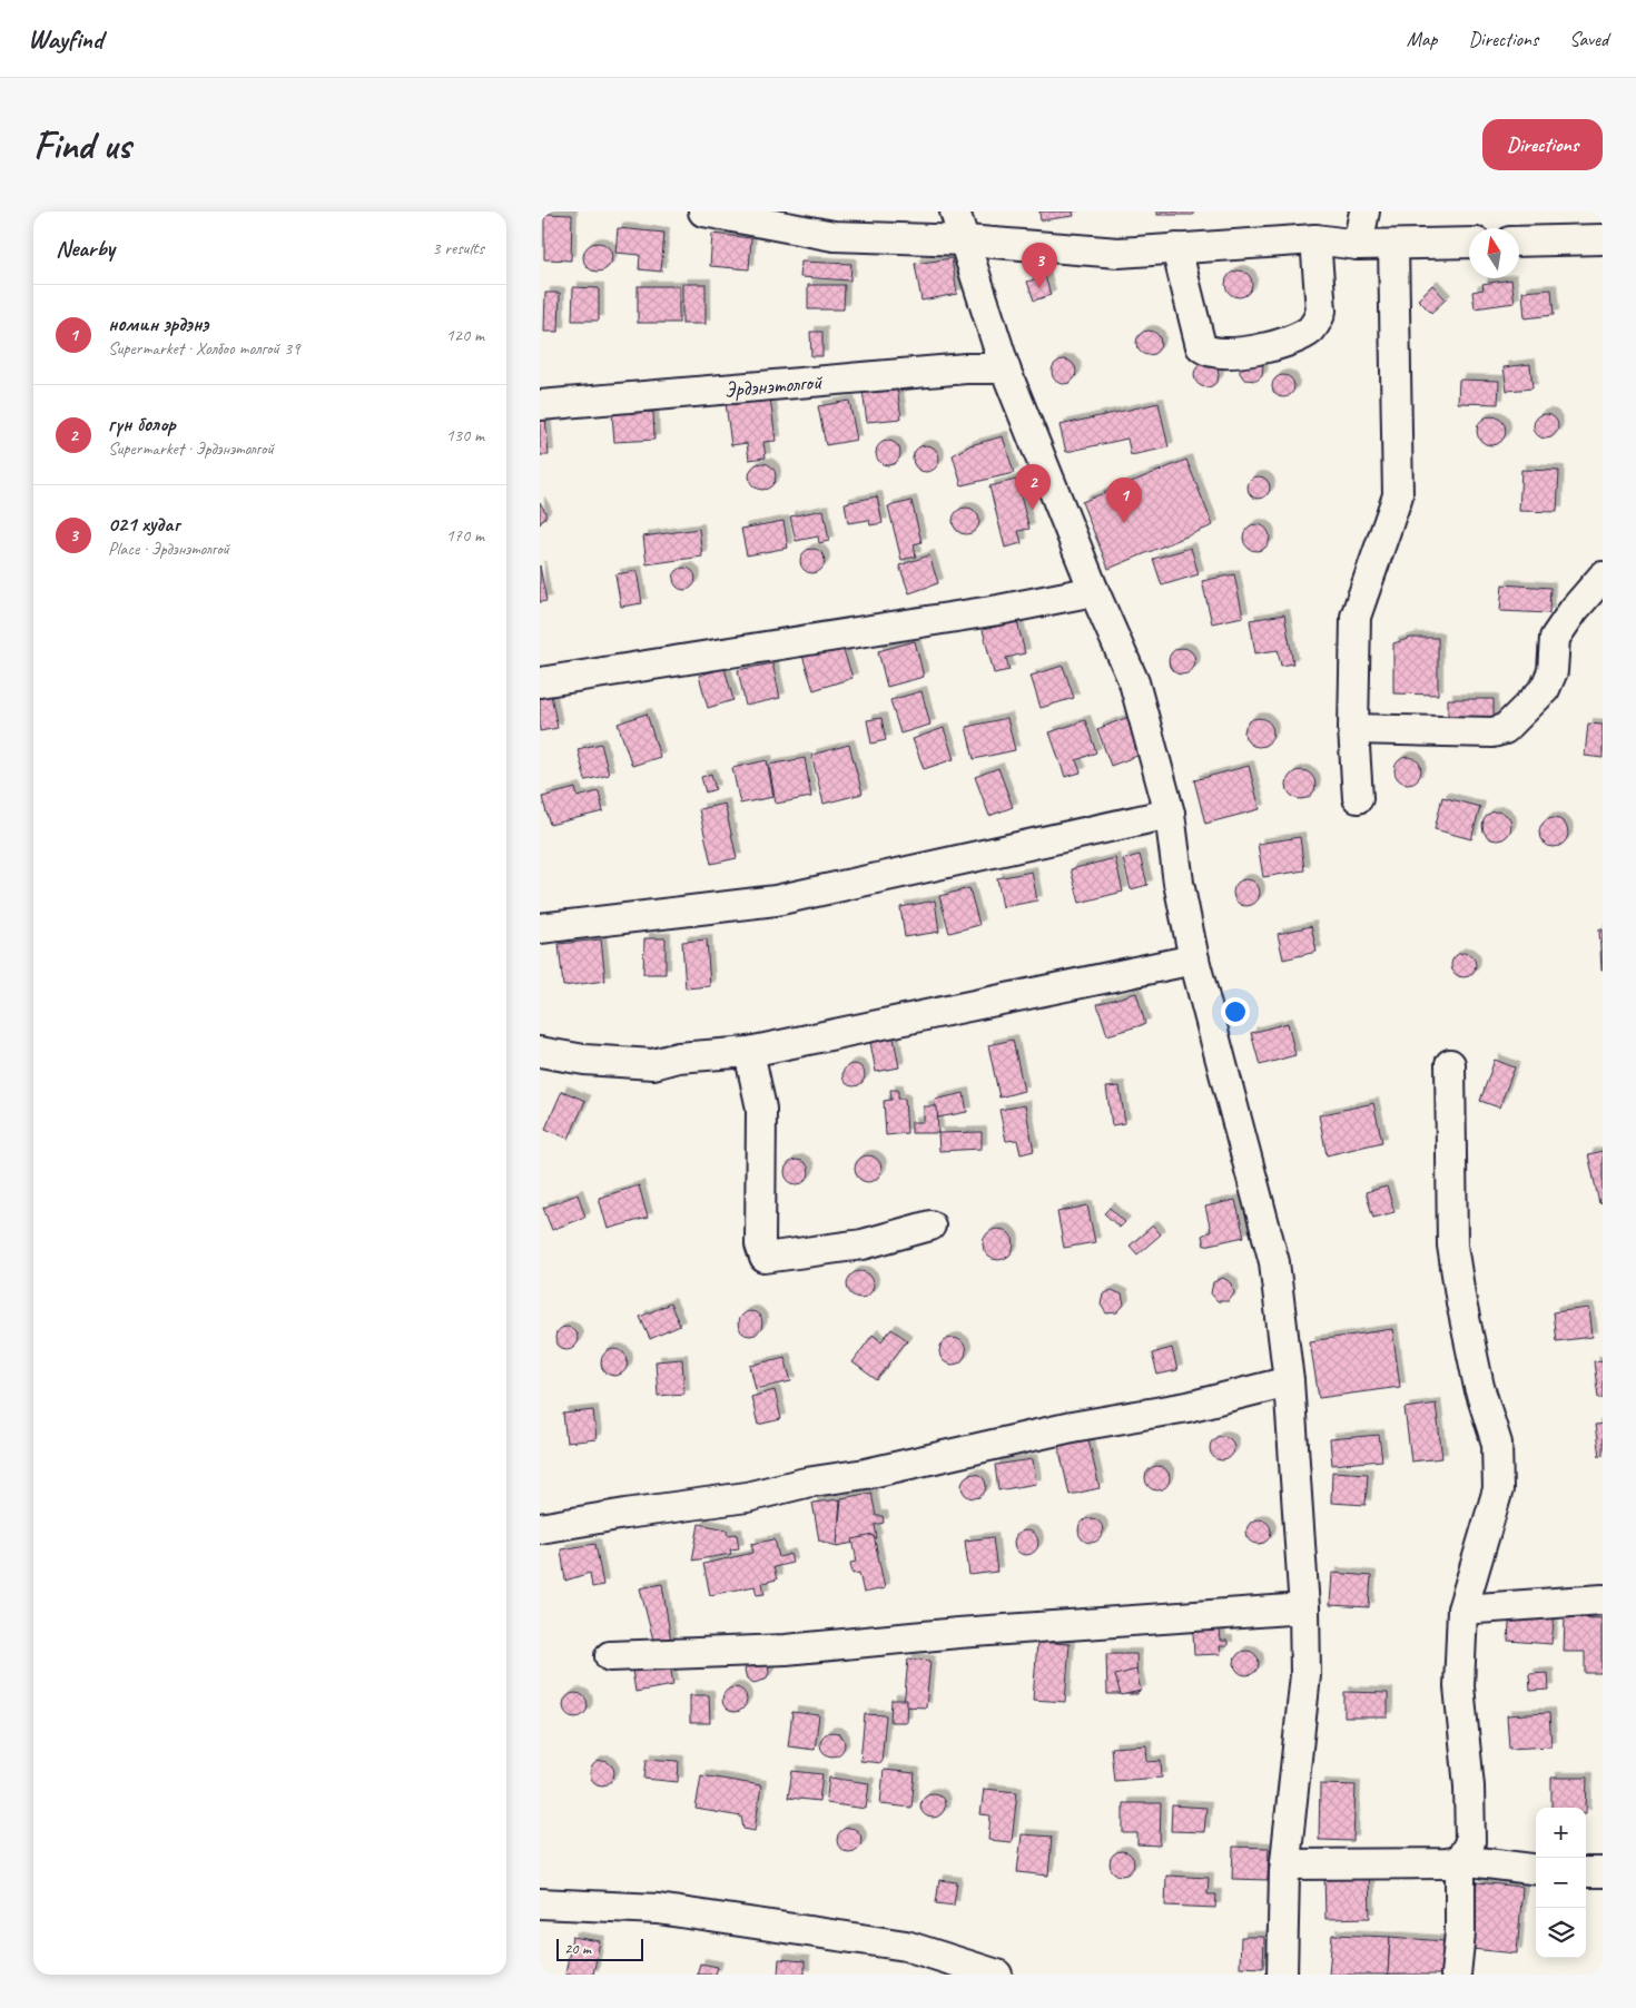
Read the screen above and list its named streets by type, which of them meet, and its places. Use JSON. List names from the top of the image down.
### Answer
{
  "streets": {
    "street": ["Эрдэнэтолгой"]
  },
  "scale_bar": "20 m",
  "north": "top",
  "page": {
    "header": "Wayfind",
    "nav": ["Map", "Directions", "Saved"],
    "buttons": "Directions",
    "title": "Find us",
    "heading": ["Nearby", "3 results"],
    "pins": ["3", "2", "1"],
    "list": [
      {
        "mark": "1",
        "name": "номин эрдэнэ",
        "note": "Supermarket · Холбоо толгой 39",
        "value": "120 m"
      },
      {
        "mark": "2",
        "name": "гүн болор",
        "note": "Supermarket · Эрдэнэтолгой",
        "value": "130 m"
      },
      {
        "mark": "3",
        "name": "021 худаг",
        "note": "Place · Эрдэнэтолгой",
        "value": "170 m"
      }
    ],
    "map_buttons": ["+", "−"],
    "scale": "20 m"
  }
}
